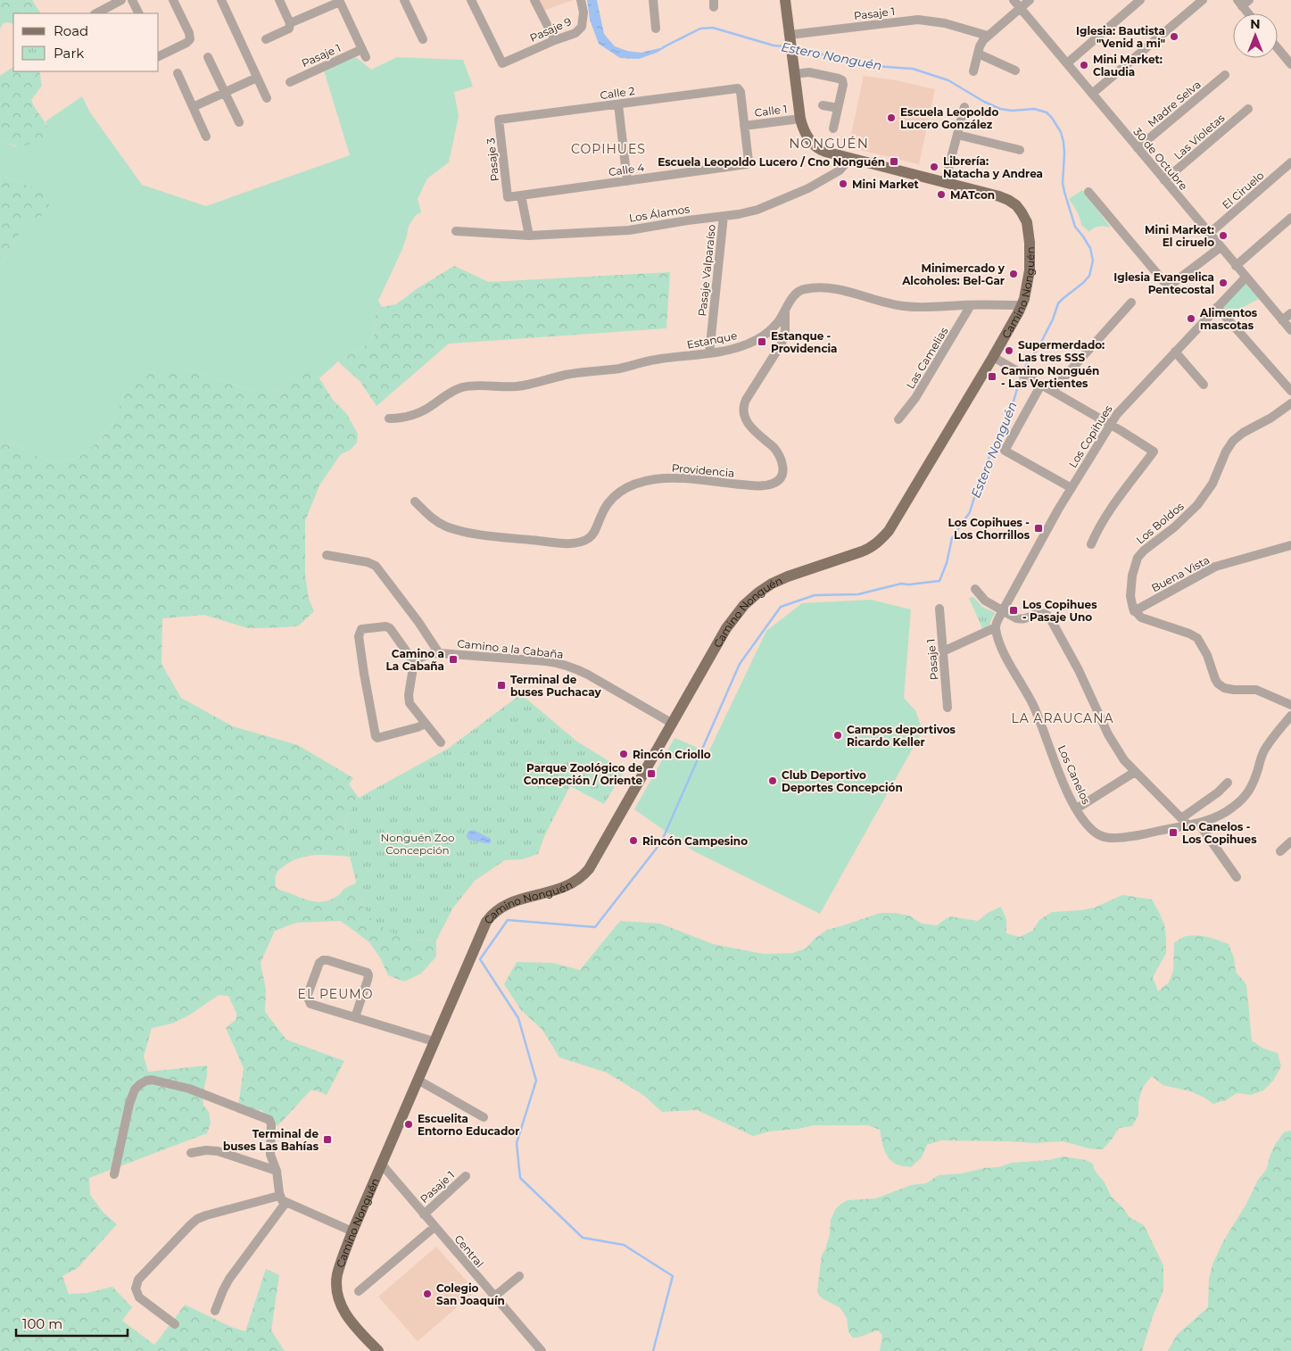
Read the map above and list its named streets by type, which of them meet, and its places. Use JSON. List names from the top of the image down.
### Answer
{
  "streets": {
    "main road": ["Camino Nonguén"],
    "street": [
      "Pasaje 1",
      "Pasaje 9",
      "Calle 2",
      "Madre Selva",
      "Calle 1",
      "Las Violetas",
      "30 de Octubre",
      "Pasaje 3",
      "Calle 4",
      "El Ciruelo",
      "Los Álamos",
      "Pasaje Valparaíso",
      "Estanque",
      "Las Camelias",
      "Los Copihues",
      "Providencia",
      "Los Boldos",
      "Buena Vista",
      "Camino a la Cabaña",
      "Los Canelos",
      "Central"
    ]
  },
  "crossings": [
    ["Pasaje 1", "Camino Nonguén"],
    ["Pasaje 1", "Central"],
    ["Calle 2", "Calle 1"],
    ["Calle 2", "Pasaje 3"],
    ["Madre Selva", "30 de Octubre"],
    ["Calle 1", "Calle 4"],
    ["Calle 1", "Camino Nonguén"],
    ["Las Violetas", "30 de Octubre"],
    ["30 de Octubre", "El Ciruelo"],
    ["30 de Octubre", "Los Copihues"],
    ["Pasaje 3", "Calle 4"],
    ["Los Álamos", "Pasaje Valparaíso"],
    ["Los Álamos", "Camino Nonguén"],
    ["Pasaje Valparaíso", "Estanque"],
    ["Camino Nonguén", "Estanque"],
    ["Camino Nonguén", "Camino a la Cabaña"],
    ["Camino Nonguén", "Central"],
    ["Estanque", "Las Camelias"],
    ["Estanque", "Providencia"],
    ["Los Boldos", "Buena Vista"]
  ],
  "districts": [
    "NONGUÉN",
    "COPIHUES",
    "LA ARAUCANA",
    "EL PEUMO"
  ],
  "water": ["Estero Nonguén"],
  "parks": ["Nonguén Zoo Concepción"],
  "places": {
    "other": [
      "Iglesia: Bautista \"Venid a mi\"",
      "Mini Market: Claudia",
      "Escuela Leopoldo Lucero González",
      "Librería: Natacha y Andrea",
      "Mini Market",
      "MATcon",
      "Mini Market: El ciruelo",
      "Minimercado y Alcoholes: Bel-Gar",
      "Iglesia Evangelica Pentecostal",
      "Alimentos mascotas",
      "Supermerdado: Las tres SSS",
      "Campos deportivos Ricardo Keller",
      "Rincón Criollo",
      "Club Deportivo Deportes Concepción",
      "Rincón Campesino",
      "Escuelita Entorno Educador",
      "Colegio San Joaquín"
    ],
    "transit": [
      "Escuela Leopoldo Lucero / Cno Nonguén",
      "Estanque - Providencia",
      "Camino Nonguén - Las Vertientes",
      "Los Copihues - Los Chorrillos",
      "Los Copihues - Pasaje Uno",
      "Camino a La Cabaña",
      "Terminal de buses Puchacay",
      "Parque Zoológico de Concepción / Oriente",
      "Lo Canelos - Los Copihues",
      "Terminal de buses Las Bahías"
    ]
  },
  "legend": ["Road", "Park"],
  "scale_bar": "100 m",
  "north": "top"
}
